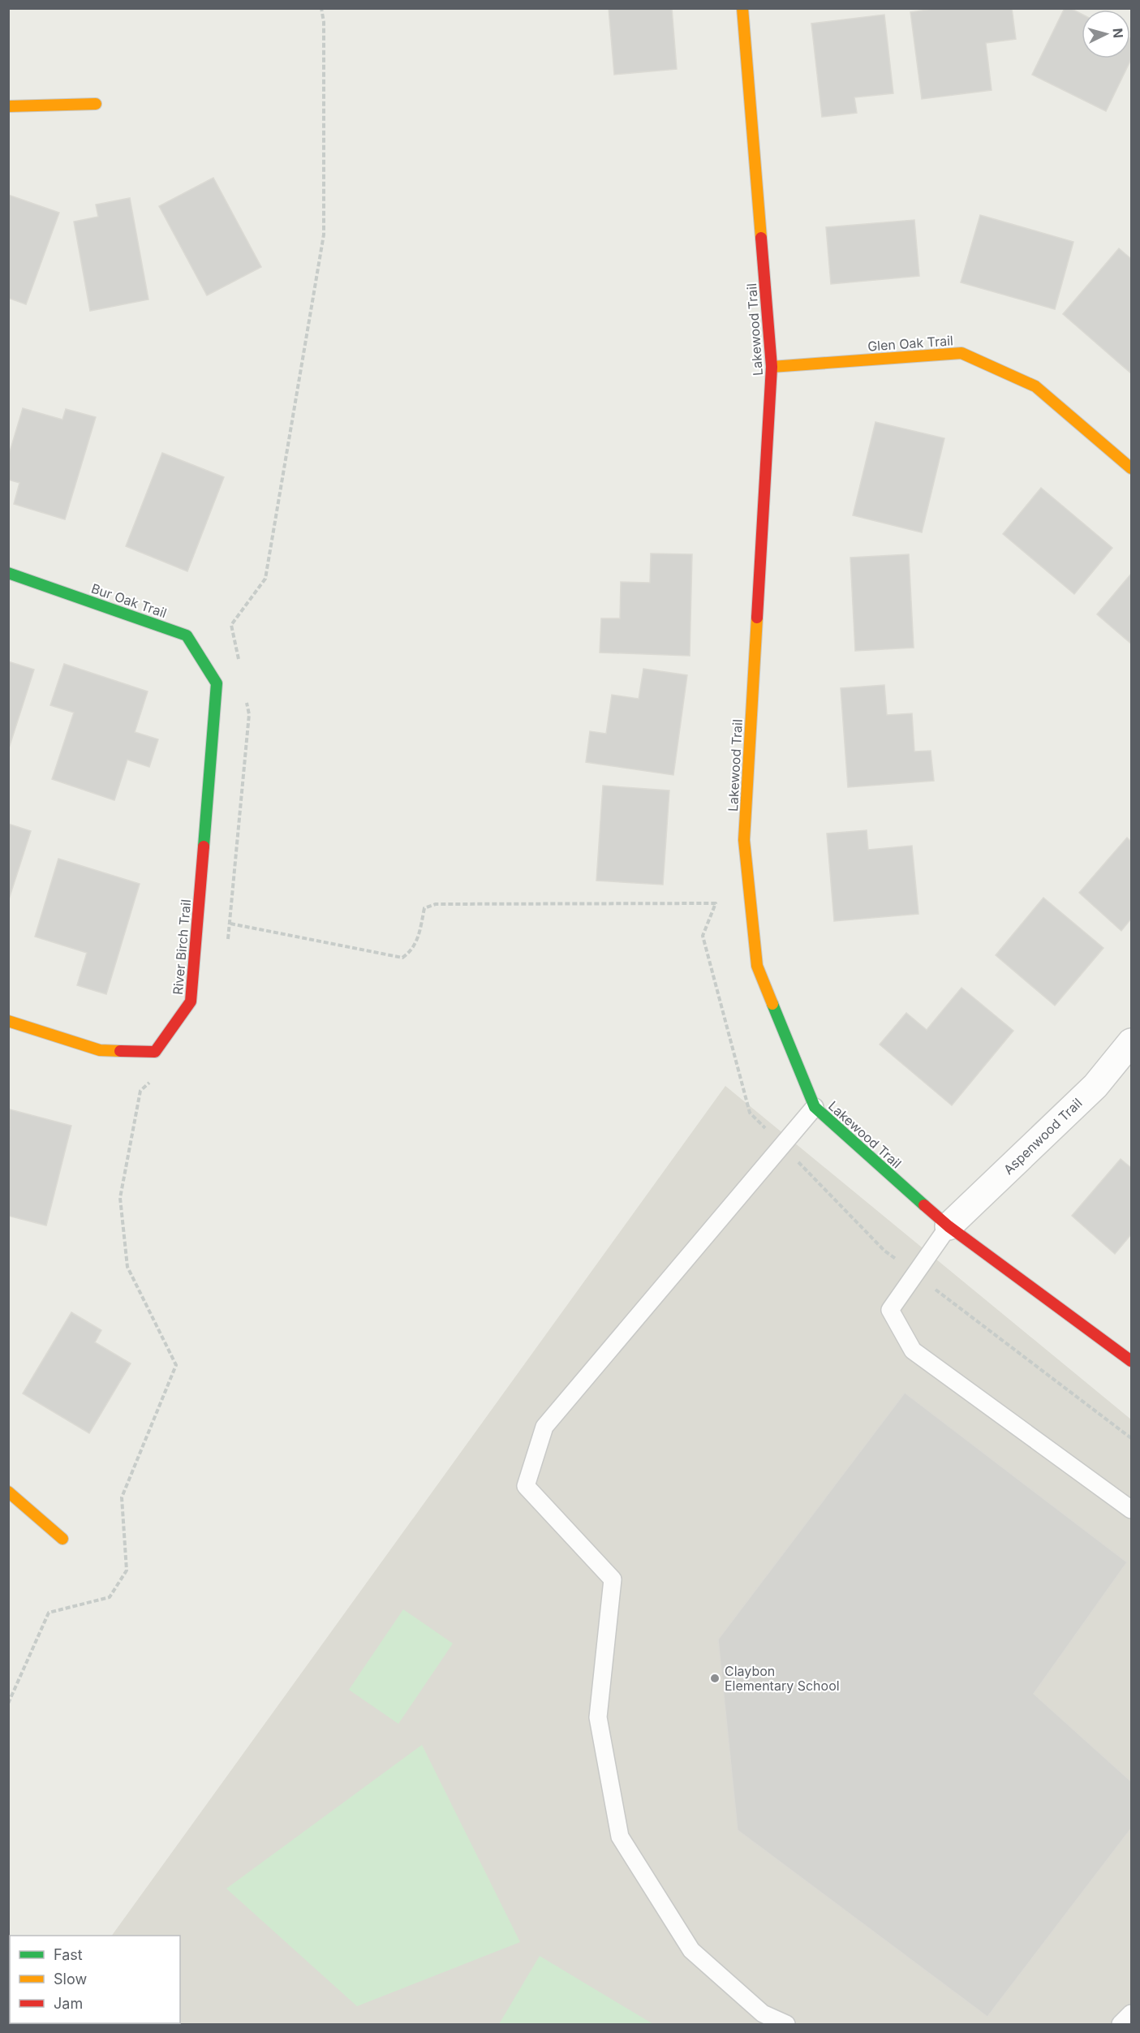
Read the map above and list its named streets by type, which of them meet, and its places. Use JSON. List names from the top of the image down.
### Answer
{
  "streets": {
    "street": [
      "Lakewood Trail",
      "Glen Oak Trail",
      "Bur Oak Trail",
      "River Birch Trail",
      "Aspenwood Trail"
    ]
  },
  "crossings": [
    ["Lakewood Trail", "Glen Oak Trail"],
    ["Lakewood Trail", "Aspenwood Trail"],
    ["Bur Oak Trail", "River Birch Trail"]
  ],
  "places": ["Claybon Elementary School"],
  "legend": ["Fast", "Slow", "Jam"],
  "north": "right"
}
